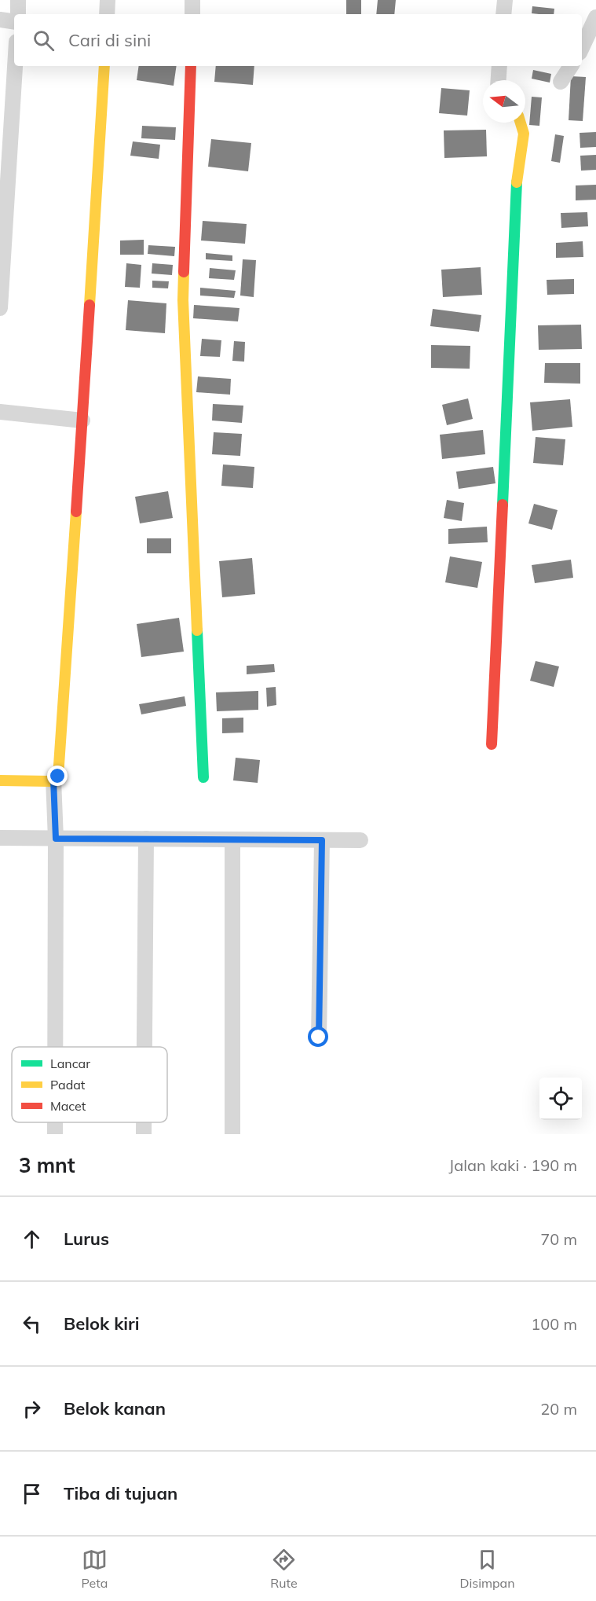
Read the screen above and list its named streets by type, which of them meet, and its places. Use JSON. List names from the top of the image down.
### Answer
{
  "legend": ["Lancar", "Padat", "Macet"],
  "north": "left",
  "page": {
    "search": "Cari di sini",
    "heading": ["3 mnt", "Jalan kaki · 190 m"],
    "list": [
      ["Lurus", "70 m"],
      ["Belok kiri", "100 m"],
      ["Belok kanan", "20 m"],
      "Tiba di tujuan"
    ],
    "nav": ["Peta", "Rute", "Disimpan"]
  }
}
